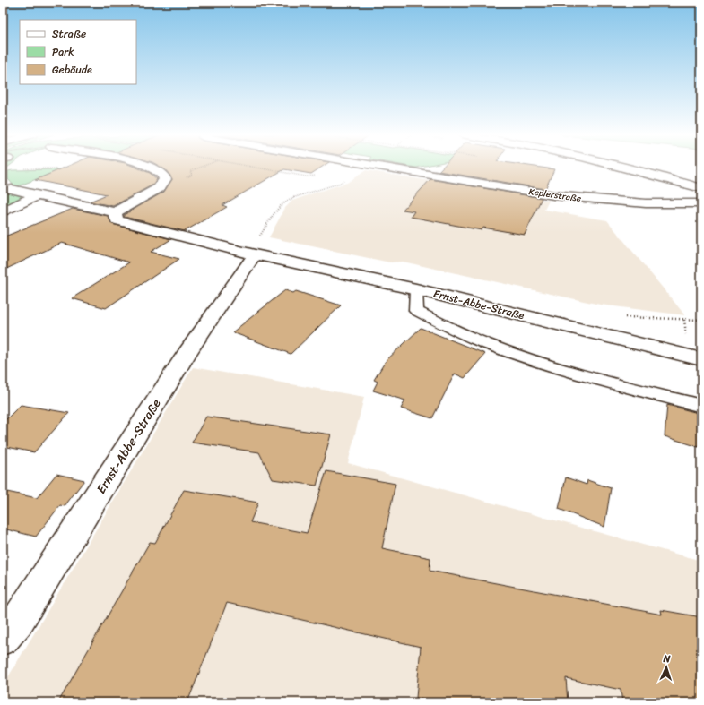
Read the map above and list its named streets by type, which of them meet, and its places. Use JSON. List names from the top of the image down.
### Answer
{
  "streets": {
    "street": ["Keplerstraße", "Ernst-Abbe-Straße"]
  },
  "legend": ["Straße", "Park", "Gebäude"],
  "north": "top"
}
